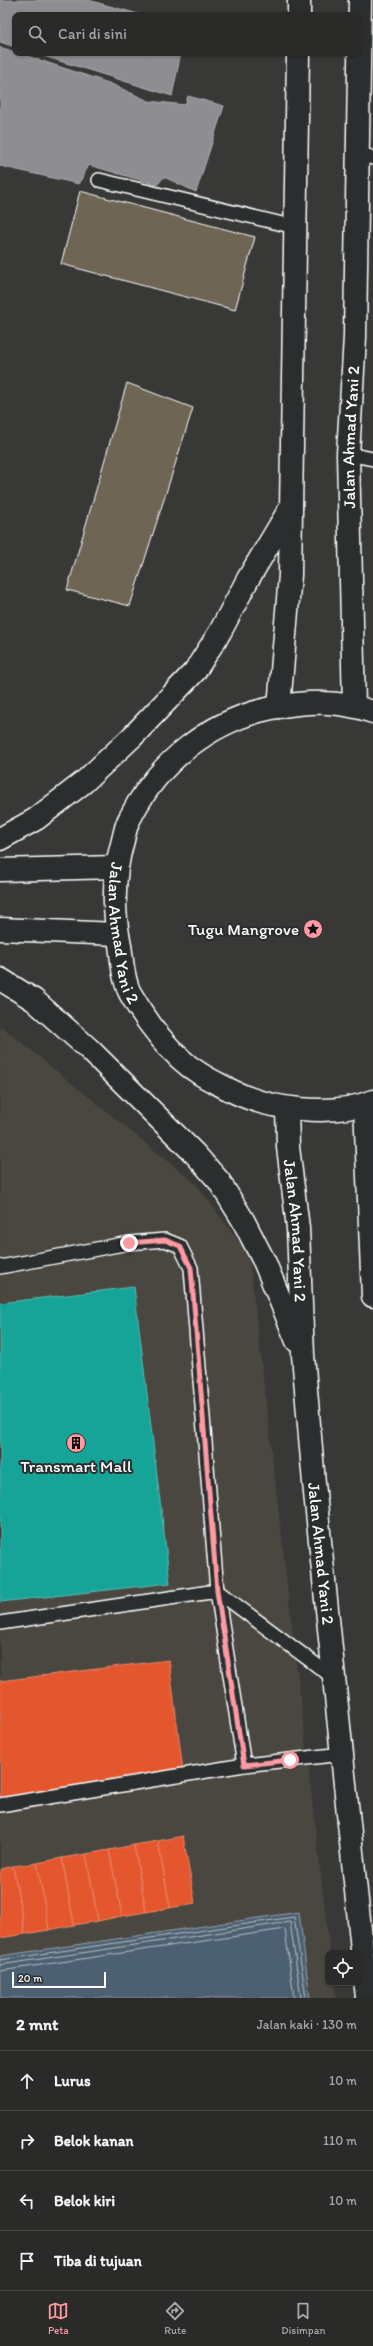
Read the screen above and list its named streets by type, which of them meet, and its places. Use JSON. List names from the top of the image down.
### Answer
{
  "streets": {
    "highway": ["Jalan Ahmad Yani 2"]
  },
  "places": {
    "place": ["Tugu Mangrove"],
    "building": ["Transmart Mall"]
  },
  "scale_bar": "20 m",
  "page": {
    "search": "Cari di sini",
    "scale": "20 m",
    "heading": ["2 mnt", "Jalan kaki · 130 m"],
    "list": [
      ["Lurus", "10 m"],
      ["Belok kanan", "110 m"],
      ["Belok kiri", "10 m"],
      "Tiba di tujuan"
    ],
    "nav": ["Peta", "Rute", "Disimpan"]
  }
}
